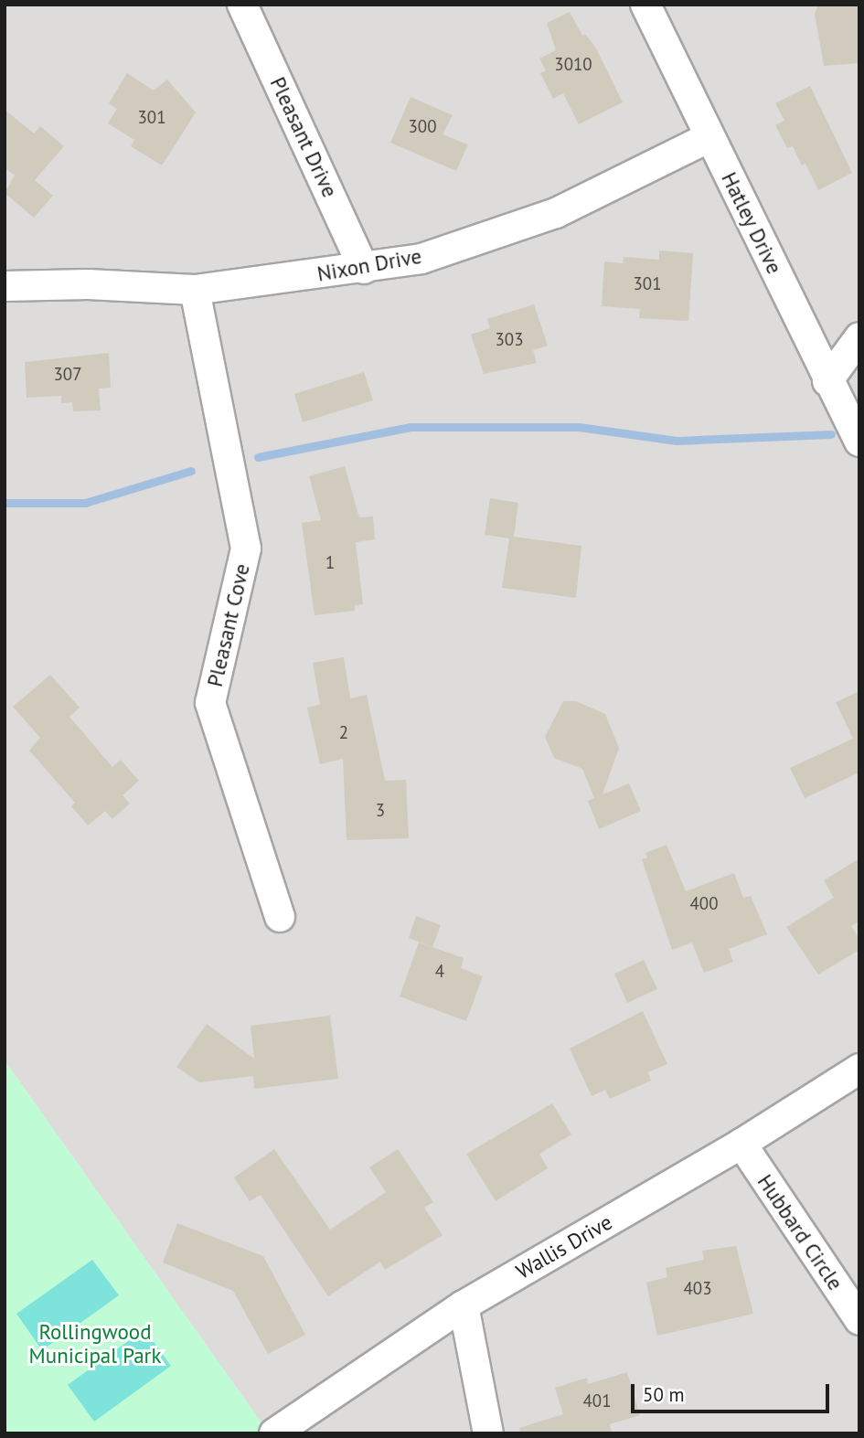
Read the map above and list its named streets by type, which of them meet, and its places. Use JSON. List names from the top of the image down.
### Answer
{
  "streets": {
    "street": [
      "Pleasant Drive",
      "Hatley Drive",
      "Nixon Drive",
      "Pleasant Cove",
      "Hubbard Circle",
      "Wallis Drive"
    ]
  },
  "crossings": [
    ["Pleasant Drive", "Nixon Drive"],
    ["Hatley Drive", "Nixon Drive"],
    ["Nixon Drive", "Pleasant Cove"],
    ["Hubbard Circle", "Wallis Drive"]
  ],
  "parks": ["Rollingwood Municipal Park"],
  "house_numbers": [
    "3010",
    "301",
    "300",
    "301",
    "303",
    "307",
    "1",
    "2",
    "3",
    "400",
    "4",
    "403",
    "401"
  ],
  "scale_bar": "50 m"
}
